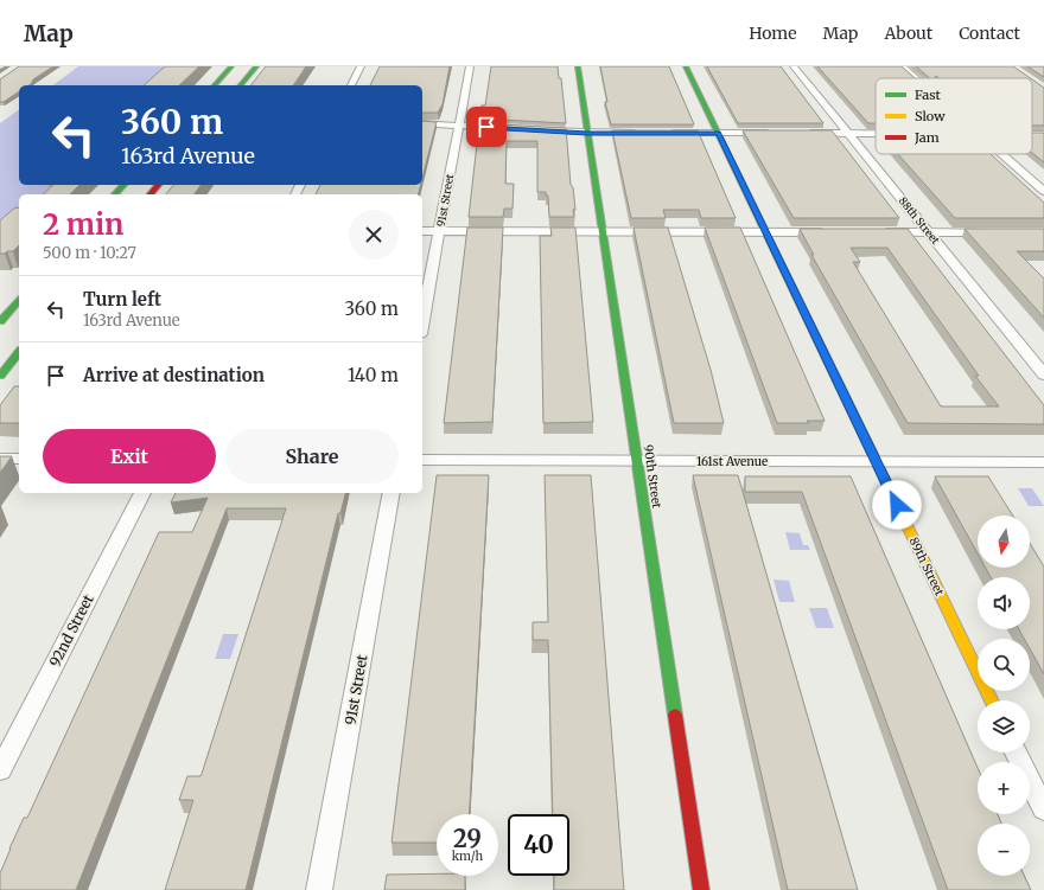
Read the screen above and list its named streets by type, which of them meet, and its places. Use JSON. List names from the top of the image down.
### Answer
{
  "streets": {
    "street": [
      "91st Street",
      "88th Street",
      "161st Avenue",
      "90th Street",
      "89th Street",
      "92nd Street"
    ]
  },
  "crossings": [
    ["161st Avenue", "90th Street"],
    ["161st Avenue", "89th Street"]
  ],
  "legend": ["Fast", "Slow", "Jam"],
  "north": "bottom",
  "page": {
    "header": "Map",
    "nav": [
      "Home",
      "Map",
      "About",
      "Contact"
    ],
    "turn": ["360 m", "163rd Avenue"],
    "heading": ["2 min", "500 m · 10:27"],
    "list": [
      {
        "name": "Turn left",
        "note": "163rd Avenue",
        "value": "360 m"
      },
      {
        "name": "Arrive at destination",
        "value": "140 m"
      }
    ],
    "buttons": ["Exit", "Share"],
    "map_buttons": ["+", "−"],
    "speed": "29 km/h",
    "limit": "40"
  }
}
